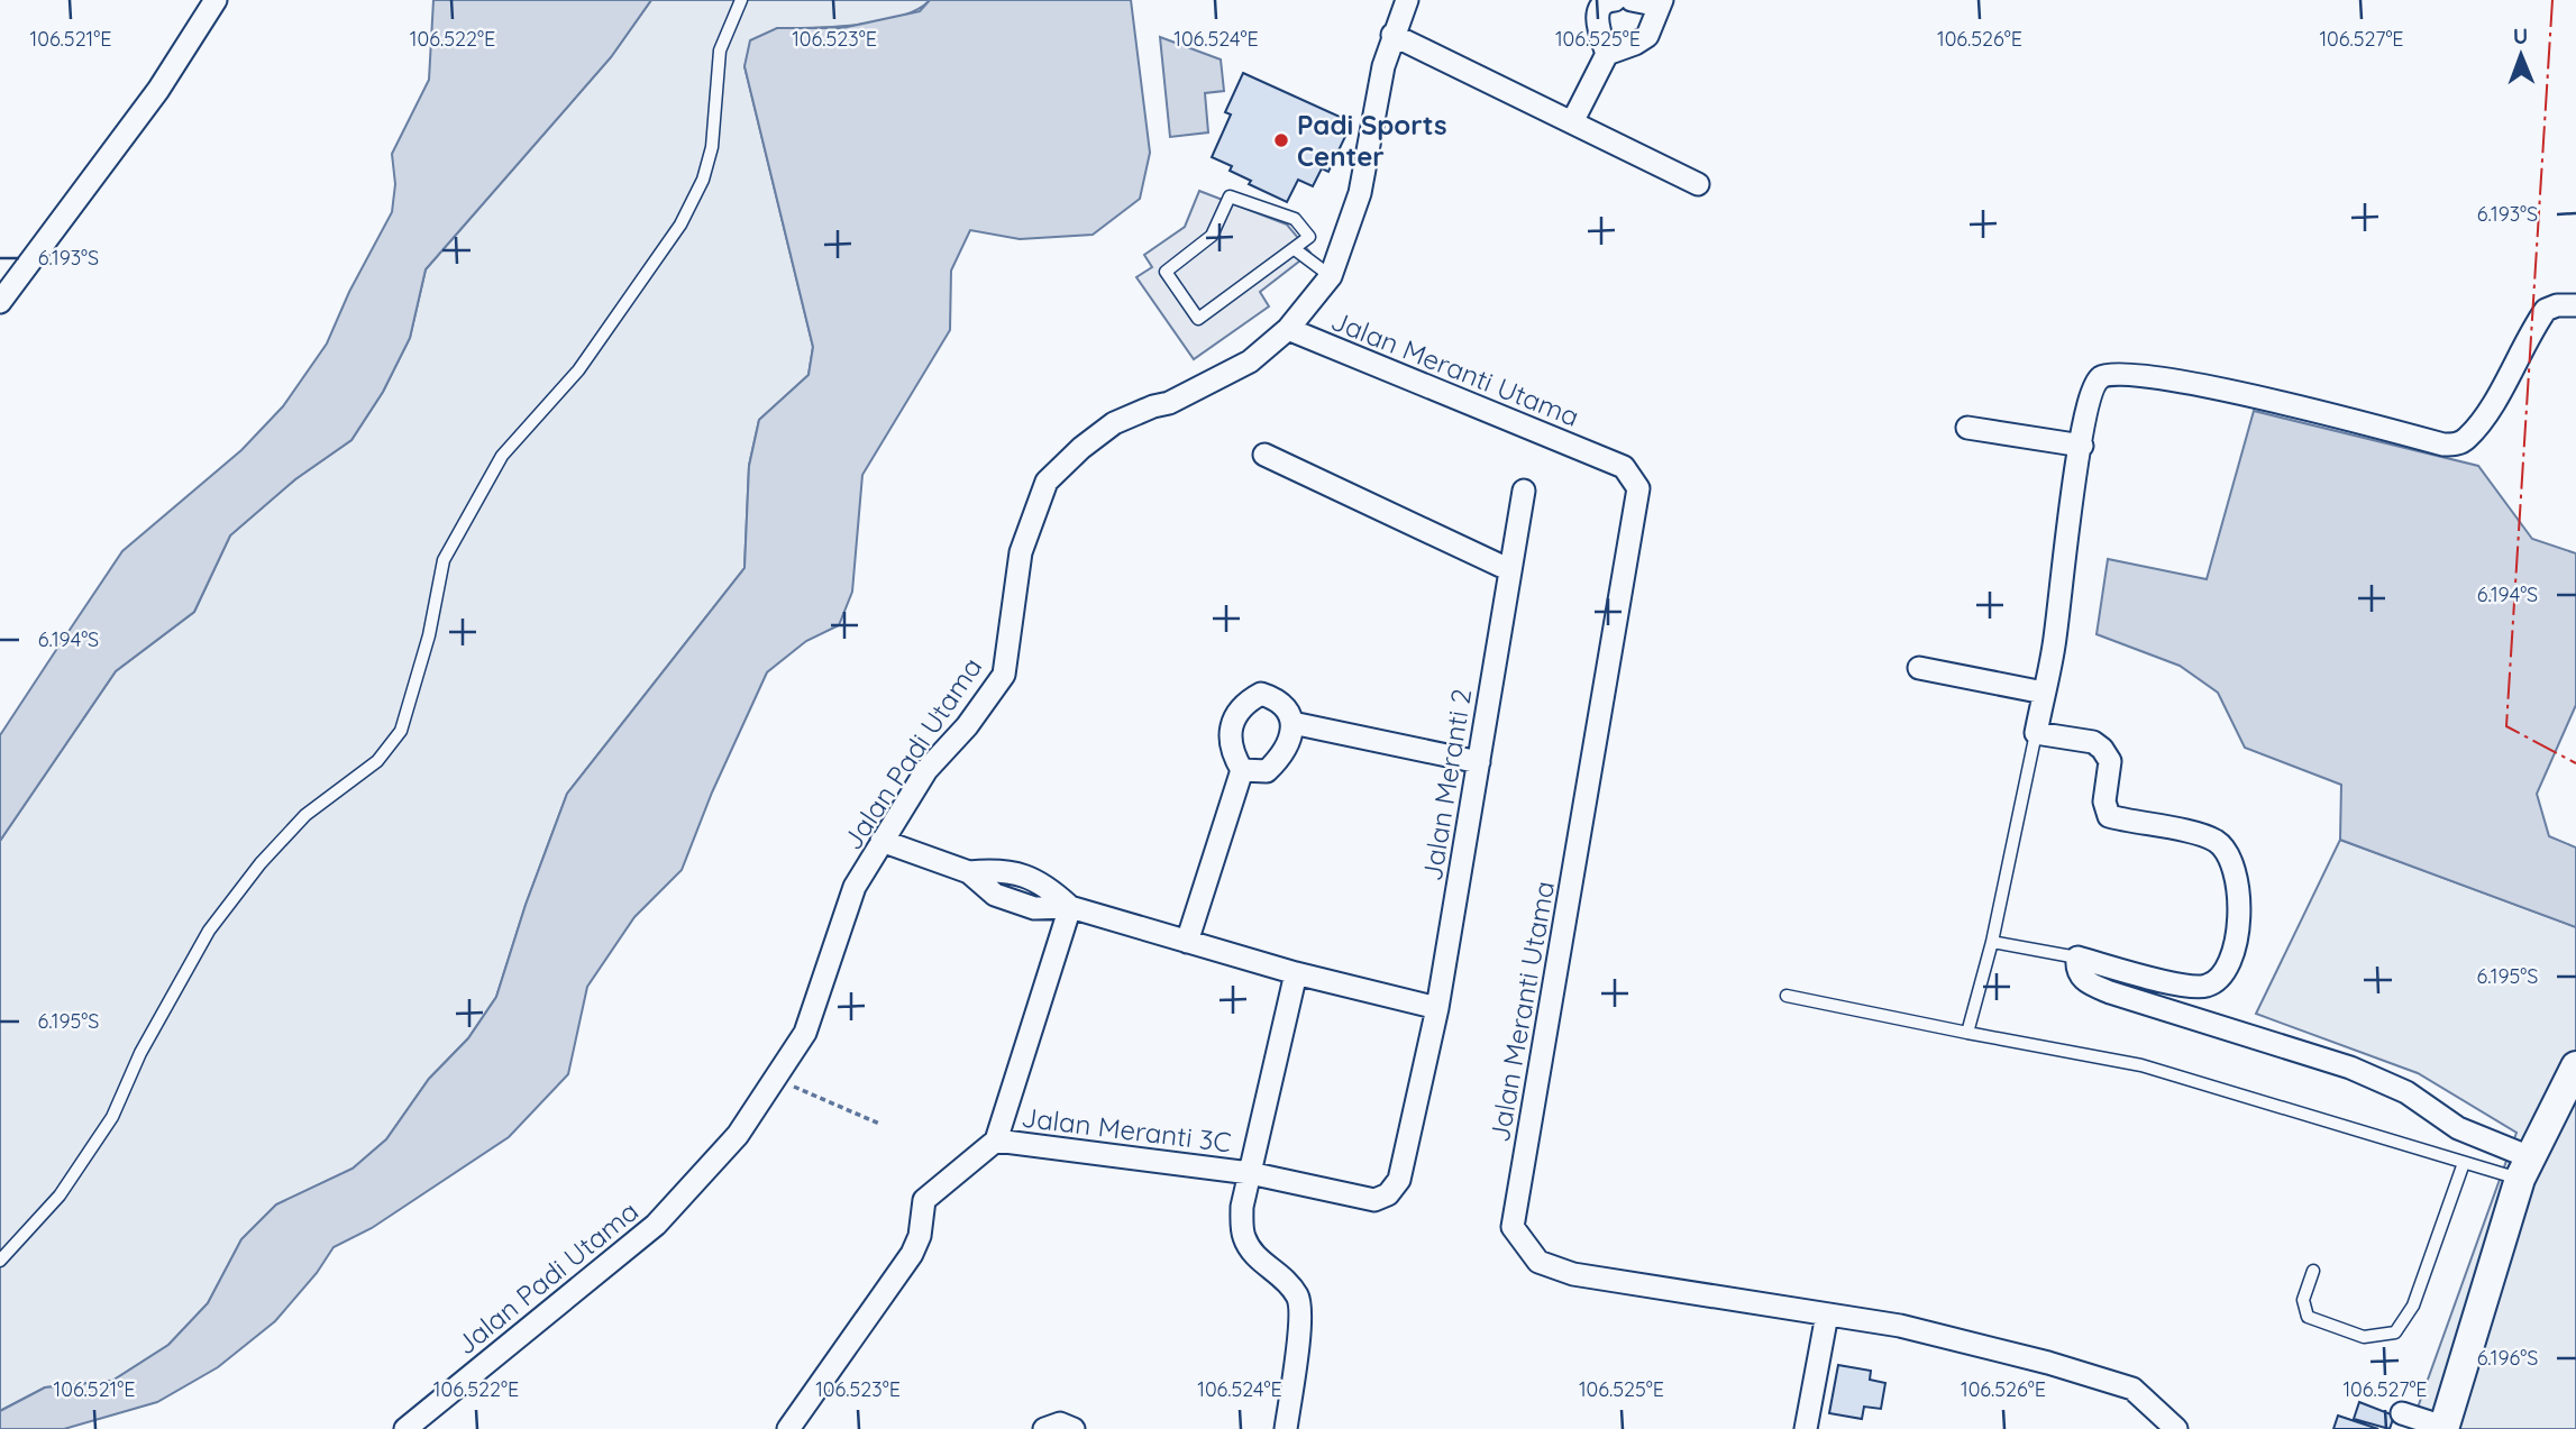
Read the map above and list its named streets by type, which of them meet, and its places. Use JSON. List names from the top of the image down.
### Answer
{
  "streets": {
    "street": [
      "Jalan Meranti Utama",
      "Jalan Padi Utama",
      "Jalan Meranti 2",
      "Jalan Meranti 3C"
    ]
  },
  "crossings": [
    ["Jalan Meranti Utama", "Jalan Padi Utama"],
    ["Jalan Meranti 2", "Jalan Meranti 3C"]
  ],
  "places": ["Padi Sports Center"],
  "north": "top",
  "coordinates": [
    "106.521°E",
    "106.522°E",
    "106.523°E",
    "106.524°E",
    "106.525°E",
    "106.526°E",
    "106.527°E",
    "6.193°S",
    "6.194°S",
    "6.195°S",
    "6.196°S"
  ]
}
